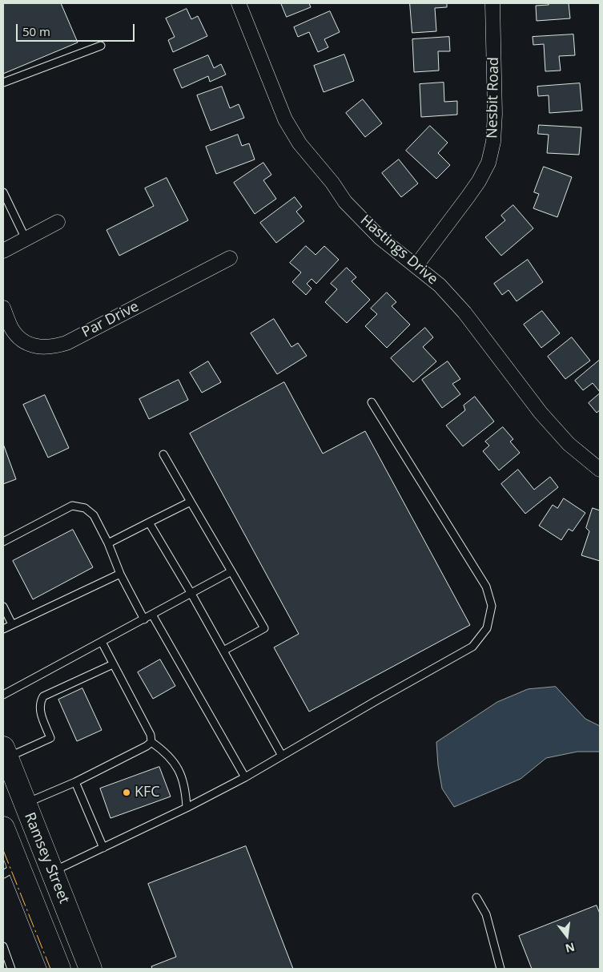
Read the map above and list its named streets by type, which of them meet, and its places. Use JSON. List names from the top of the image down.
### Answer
{
  "streets": {
    "main road": ["Ramsey Street"],
    "street": ["Nesbit Road", "Hastings Drive", "Par Drive"]
  },
  "crossings": [
    ["Nesbit Road", "Hastings Drive"]
  ],
  "places": ["KFC"],
  "scale_bar": "50 m",
  "north": "bottom"
}
